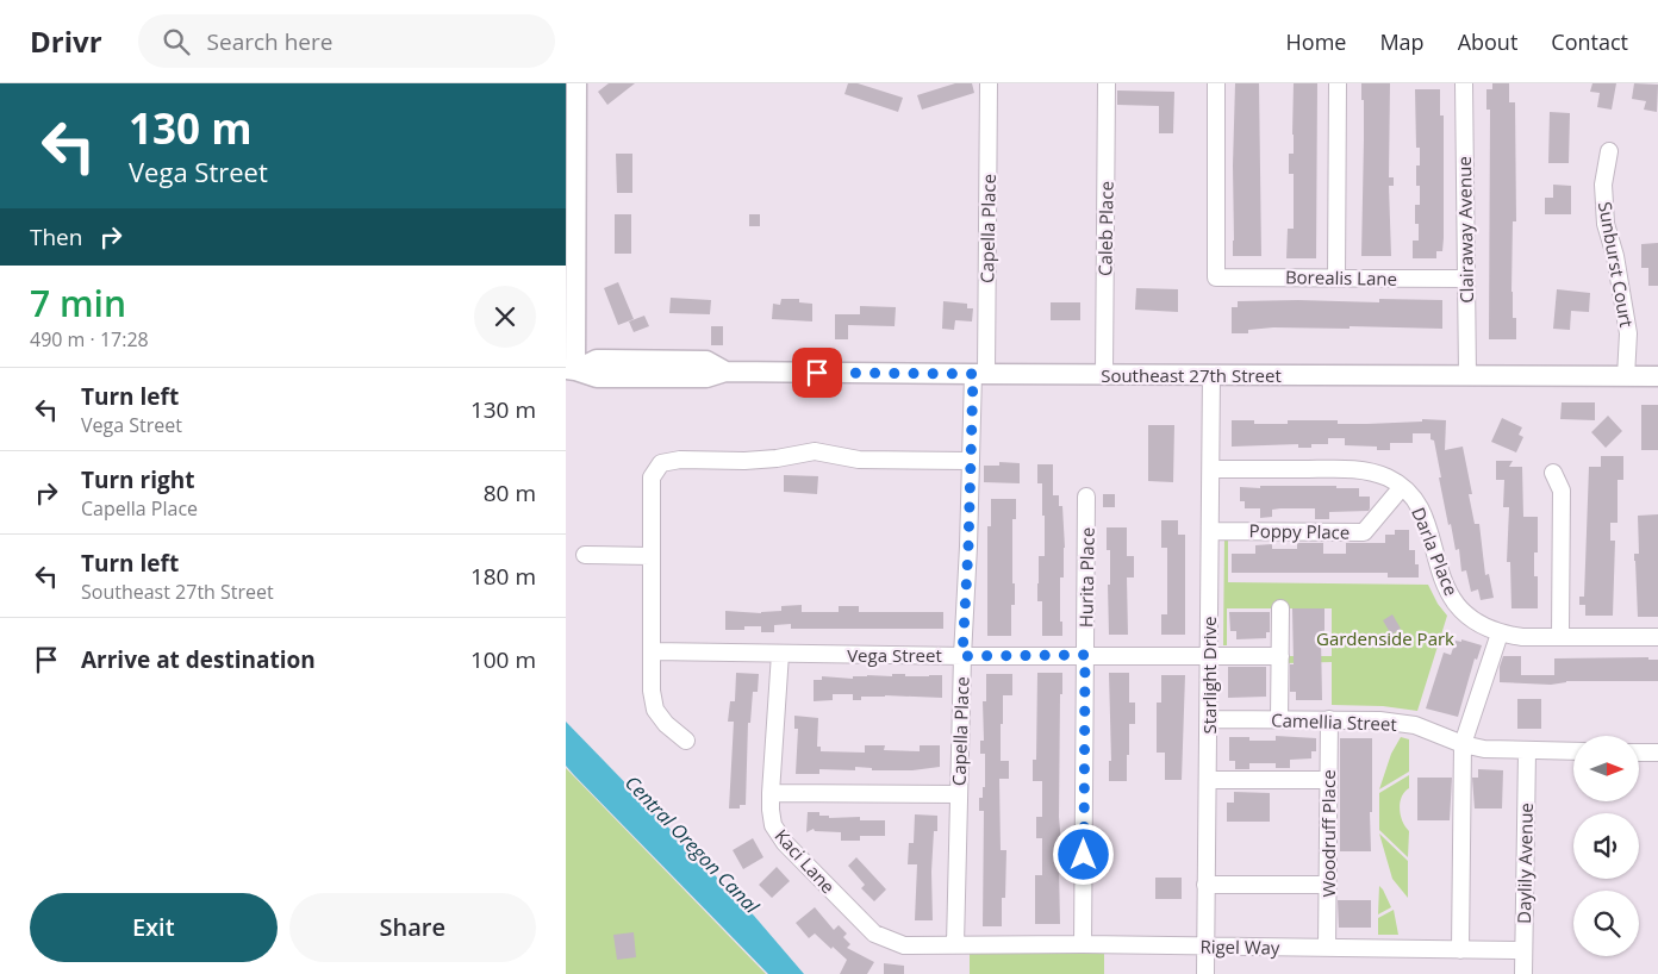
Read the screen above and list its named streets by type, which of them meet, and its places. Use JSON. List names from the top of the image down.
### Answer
{
  "streets": {
    "main road": ["Southeast 27th Street"],
    "street": [
      "Capella Place",
      "Caleb Place",
      "Clairaway Avenue",
      "Sunburst Court",
      "Borealis Lane",
      "Poppy Place",
      "Darla Place",
      "Hurita Place",
      "Vega Street",
      "Starlight Drive",
      "Camellia Street",
      "Woodruff Place",
      "Kaci Lane",
      "Daylily Avenue",
      "Rigel Way"
    ]
  },
  "crossings": [
    ["Capella Place", "Southeast 27th Street"],
    ["Capella Place", "Vega Street"],
    ["Capella Place", "Kaci Lane"],
    ["Capella Place", "Rigel Way"],
    ["Caleb Place", "Southeast 27th Street"],
    ["Clairaway Avenue", "Borealis Lane"],
    ["Clairaway Avenue", "Southeast 27th Street"],
    ["Sunburst Court", "Southeast 27th Street"],
    ["Southeast 27th Street", "Starlight Drive"],
    ["Poppy Place", "Darla Place"],
    ["Poppy Place", "Starlight Drive"],
    ["Darla Place", "Starlight Drive"],
    ["Hurita Place", "Vega Street"],
    ["Hurita Place", "Rigel Way"],
    ["Vega Street", "Starlight Drive"],
    ["Vega Street", "Kaci Lane"],
    ["Starlight Drive", "Camellia Street"],
    ["Starlight Drive", "Rigel Way"],
    ["Camellia Street", "Woodruff Place"],
    ["Camellia Street", "Daylily Avenue"],
    ["Woodruff Place", "Rigel Way"],
    ["Kaci Lane", "Rigel Way"],
    ["Daylily Avenue", "Rigel Way"]
  ],
  "water": ["Central Oregon Canal"],
  "parks": ["Gardenside Park"],
  "north": "right",
  "page": {
    "header": "Drivr",
    "search": "Search here",
    "nav": [
      "Home",
      "Map",
      "About",
      "Contact"
    ],
    "turn": ["130 m", "Vega Street"],
    "then": "Then",
    "heading": ["7 min", "490 m · 17:28"],
    "list": [
      {
        "name": "Turn left",
        "note": "Vega Street",
        "value": "130 m"
      },
      {
        "name": "Turn right",
        "note": "Capella Place",
        "value": "80 m"
      },
      {
        "name": "Turn left",
        "note": "Southeast 27th Street",
        "value": "180 m"
      },
      {
        "name": "Arrive at destination",
        "value": "100 m"
      }
    ],
    "buttons": ["Exit", "Share"]
  }
}
